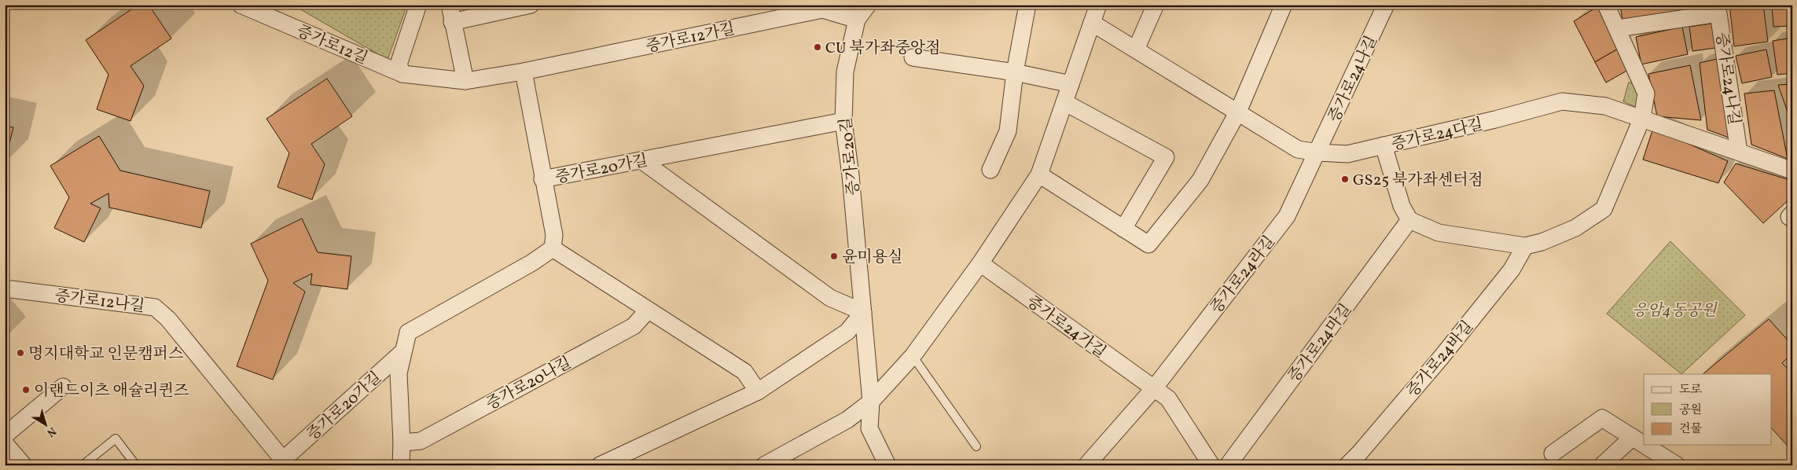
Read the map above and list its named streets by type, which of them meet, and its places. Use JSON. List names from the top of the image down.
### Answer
{
  "streets": {
    "street": [
      "증가로12가길",
      "증가로12길",
      "증가로24나길",
      "증가로24다길",
      "증가로20길",
      "증가로20가길",
      "증가로24라길",
      "증가로12나길",
      "증가로24가길",
      "증가로24마길",
      "증가로24바길",
      "증가로20나길"
    ]
  },
  "crossings": [
    ["증가로12가길", "증가로12길"],
    ["증가로12가길", "증가로20길"],
    ["증가로24나길", "증가로24다길"],
    ["증가로24나길", "증가로24라길"],
    ["증가로24다길", "증가로24라길"],
    ["증가로20길", "증가로20가길"],
    ["증가로20가길", "증가로12나길"],
    ["증가로20가길", "증가로20나길"],
    ["증가로24라길", "증가로24가길"]
  ],
  "parks": ["응암4동공원"],
  "places": [
    "CU 북가좌중앙점",
    "GS25 북가좌센터점",
    "윤미용실",
    "명지대학교 인문캠퍼스",
    "이랜드이츠 애슐리퀸즈"
  ],
  "legend": ["도로", "공원", "건물"],
  "north": "bottom right"
}
